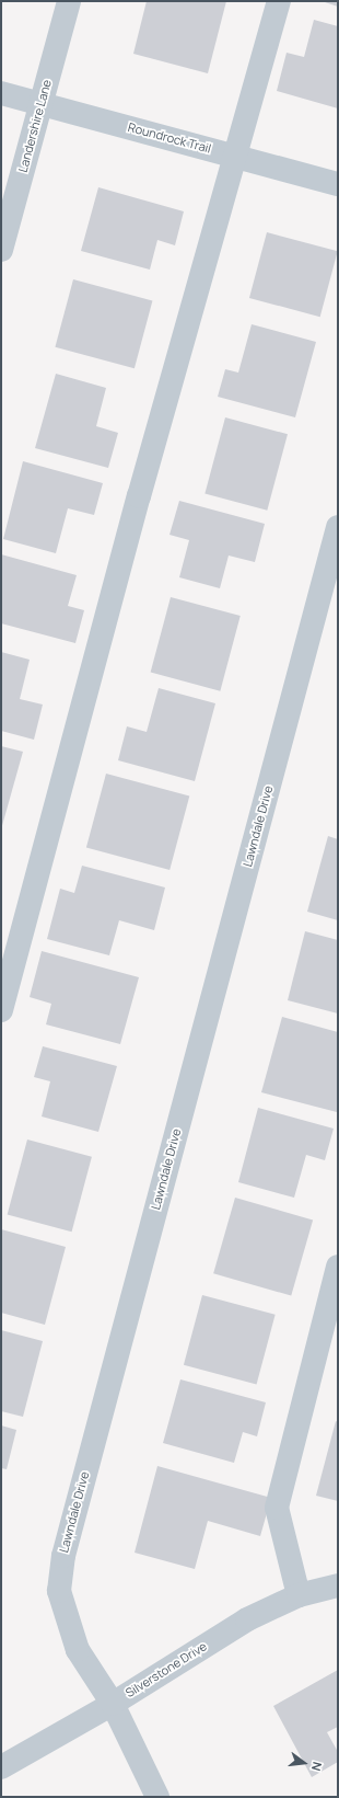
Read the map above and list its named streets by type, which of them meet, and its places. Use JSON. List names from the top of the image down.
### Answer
{
  "streets": {
    "street": [
      "Landershire Lane",
      "Roundrock Trail",
      "Lawndale Drive",
      "Silverstone Drive"
    ]
  },
  "crossings": [
    ["Landershire Lane", "Roundrock Trail"],
    ["Lawndale Drive", "Silverstone Drive"]
  ],
  "north": "right"
}
